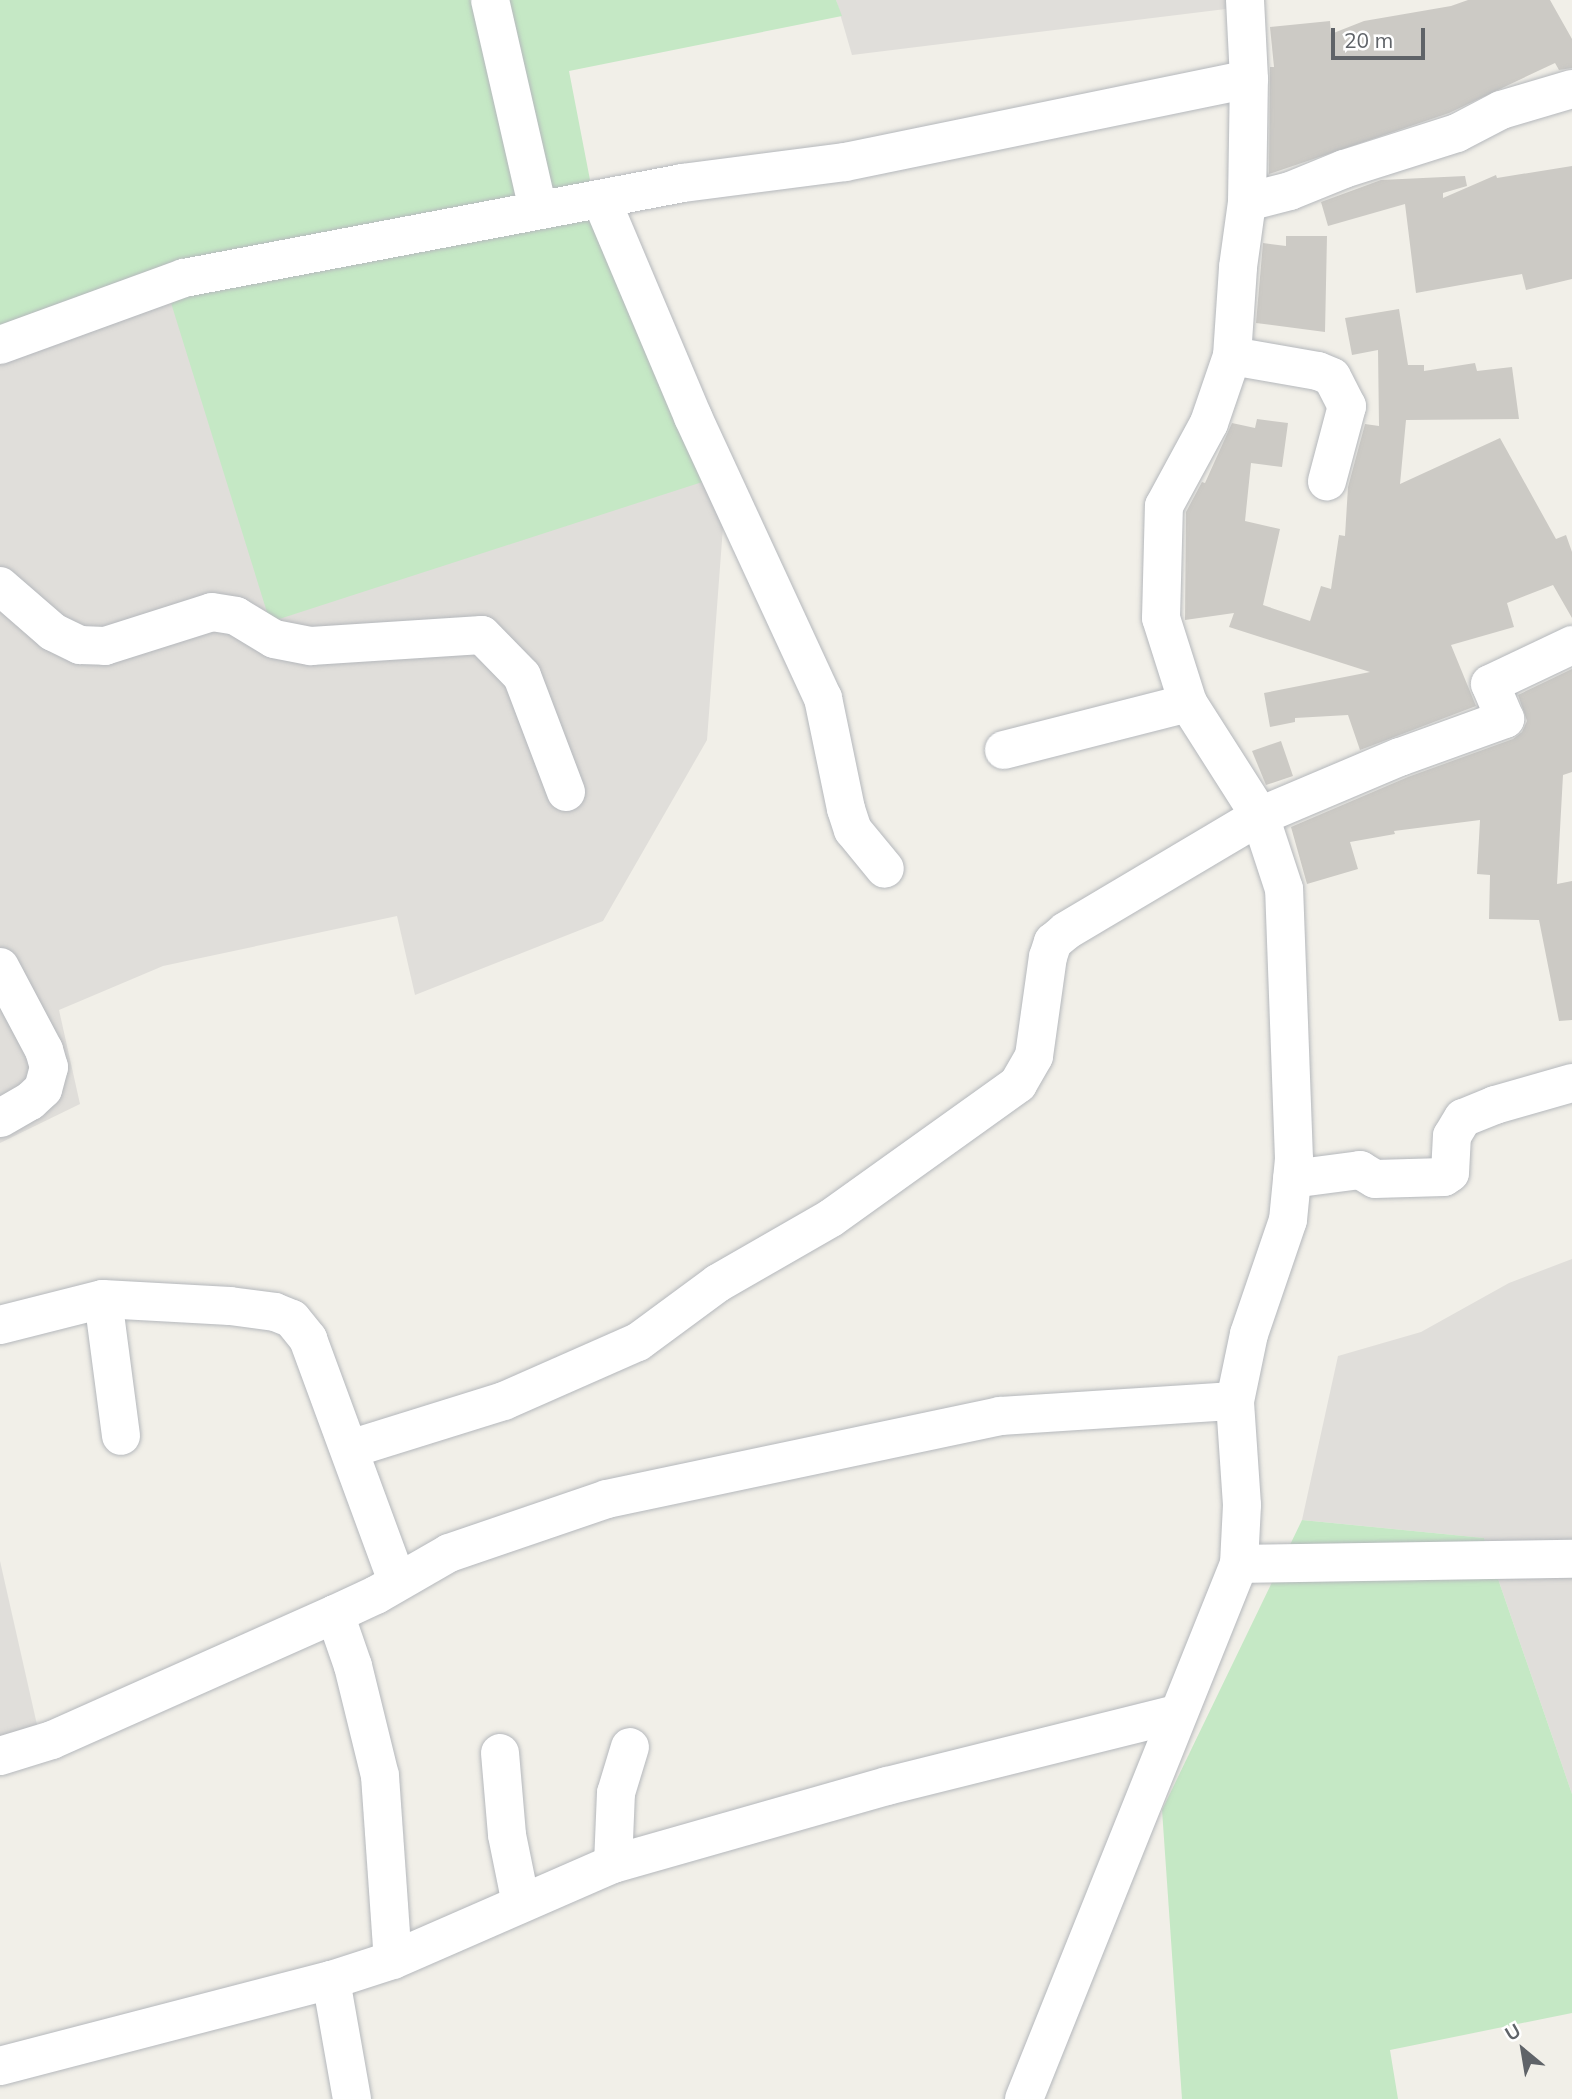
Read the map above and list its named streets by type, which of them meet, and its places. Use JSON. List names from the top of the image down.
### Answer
{
  "scale_bar": "20 m",
  "north": "top left"
}
